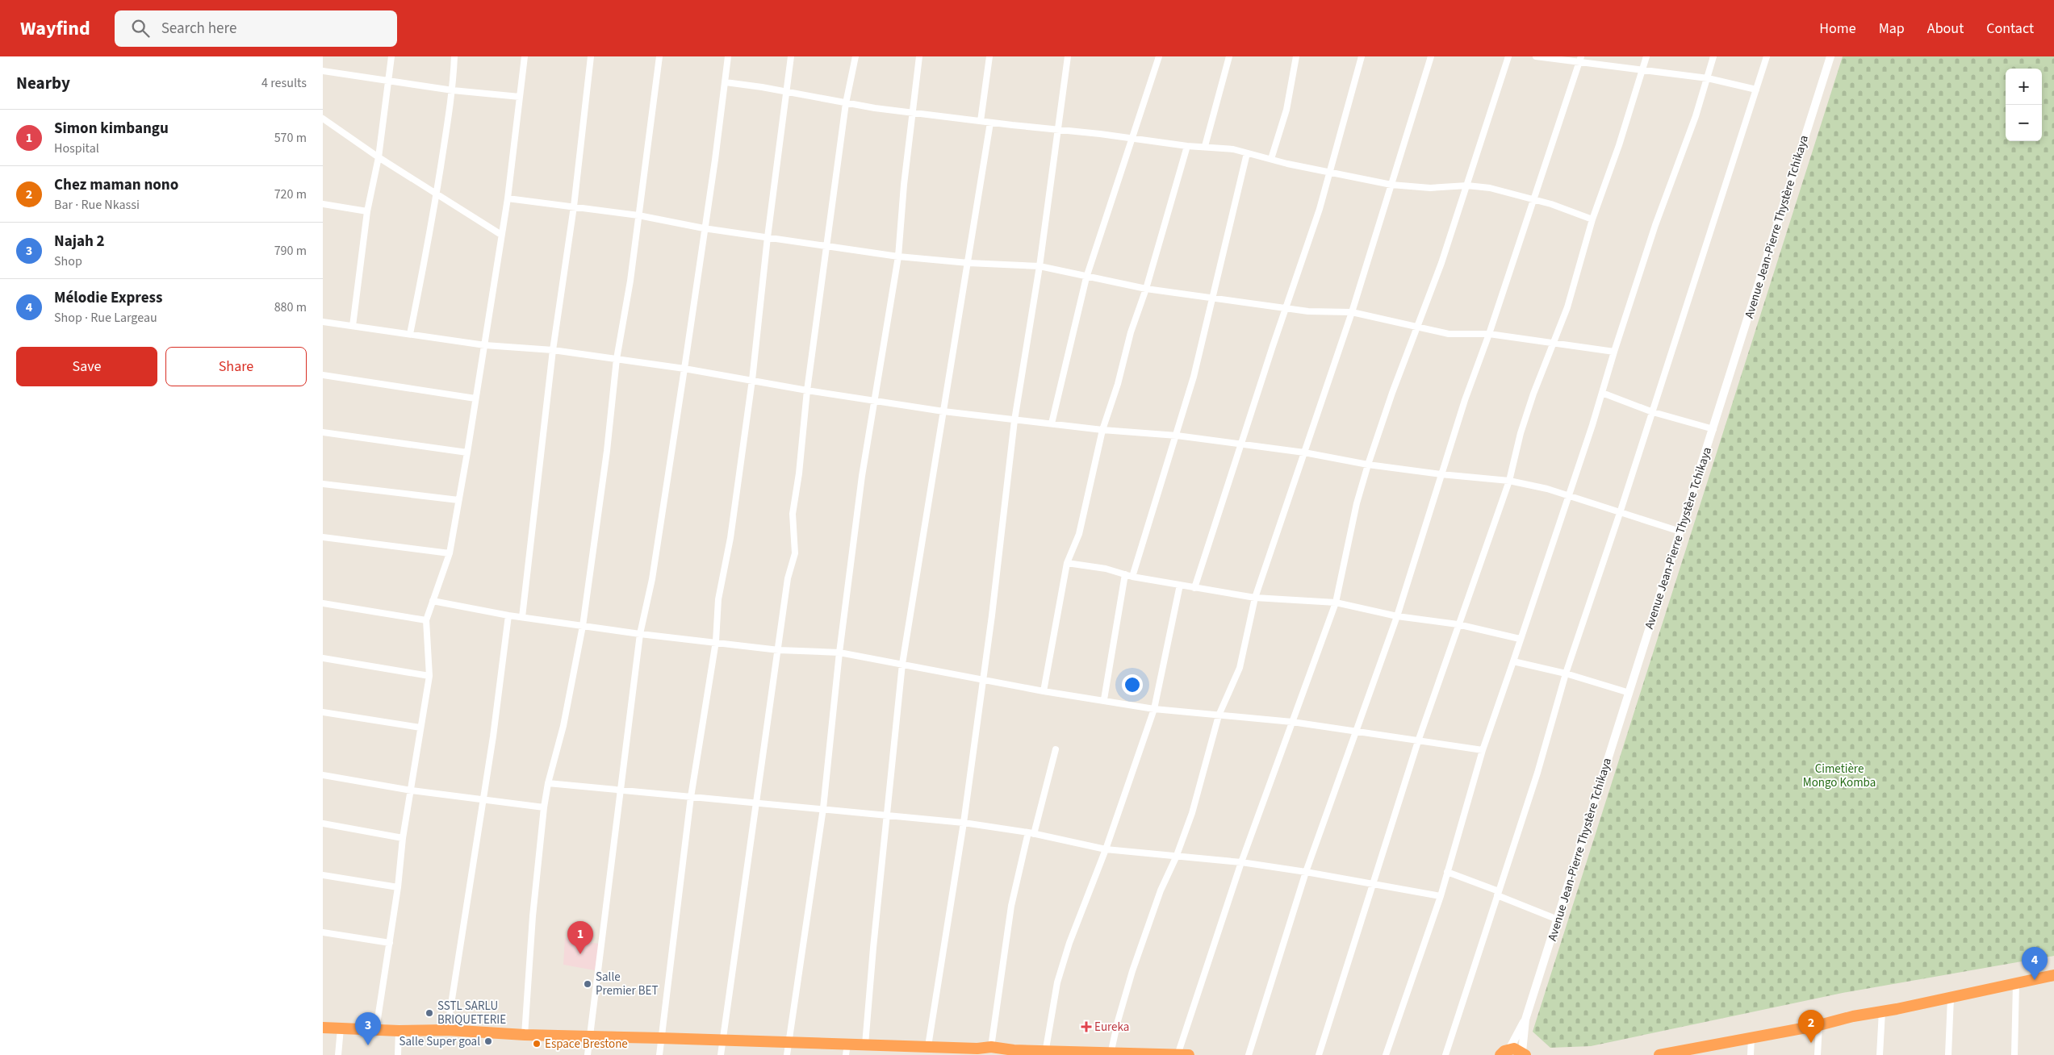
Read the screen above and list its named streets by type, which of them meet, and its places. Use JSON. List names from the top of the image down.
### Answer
{
  "streets": {
    "street": ["Avenue Jean-Pierre Thystère Tchikaya"]
  },
  "parks": ["Cimetière Mongo Komba"],
  "places": {
    "other": [
      "Salle Premier BET",
      "SSTL SARLU BRIQUETERIE",
      "Salle Super goal",
      "Espace Brestone"
    ],
    "health": ["Eureka"]
  },
  "page": {
    "header": "Wayfind",
    "search": "Search here",
    "nav": [
      "Home",
      "Map",
      "About",
      "Contact"
    ],
    "heading": ["Nearby", "4 results"],
    "map_buttons": ["+", "−"],
    "list": [
      {
        "mark": "1",
        "name": "Simon kimbangu",
        "note": "Hospital",
        "value": "570 m"
      },
      {
        "mark": "2",
        "name": "Chez maman nono",
        "note": "Bar · Rue Nkassi",
        "value": "720 m"
      },
      {
        "mark": "3",
        "name": "Najah 2",
        "note": "Shop",
        "value": "790 m"
      },
      {
        "mark": "4",
        "name": "Mélodie Express",
        "note": "Shop · Rue Largeau",
        "value": "880 m"
      }
    ],
    "buttons": ["Save", "Share"],
    "pins": [
      "1",
      "4",
      "2",
      "3"
    ]
  }
}
